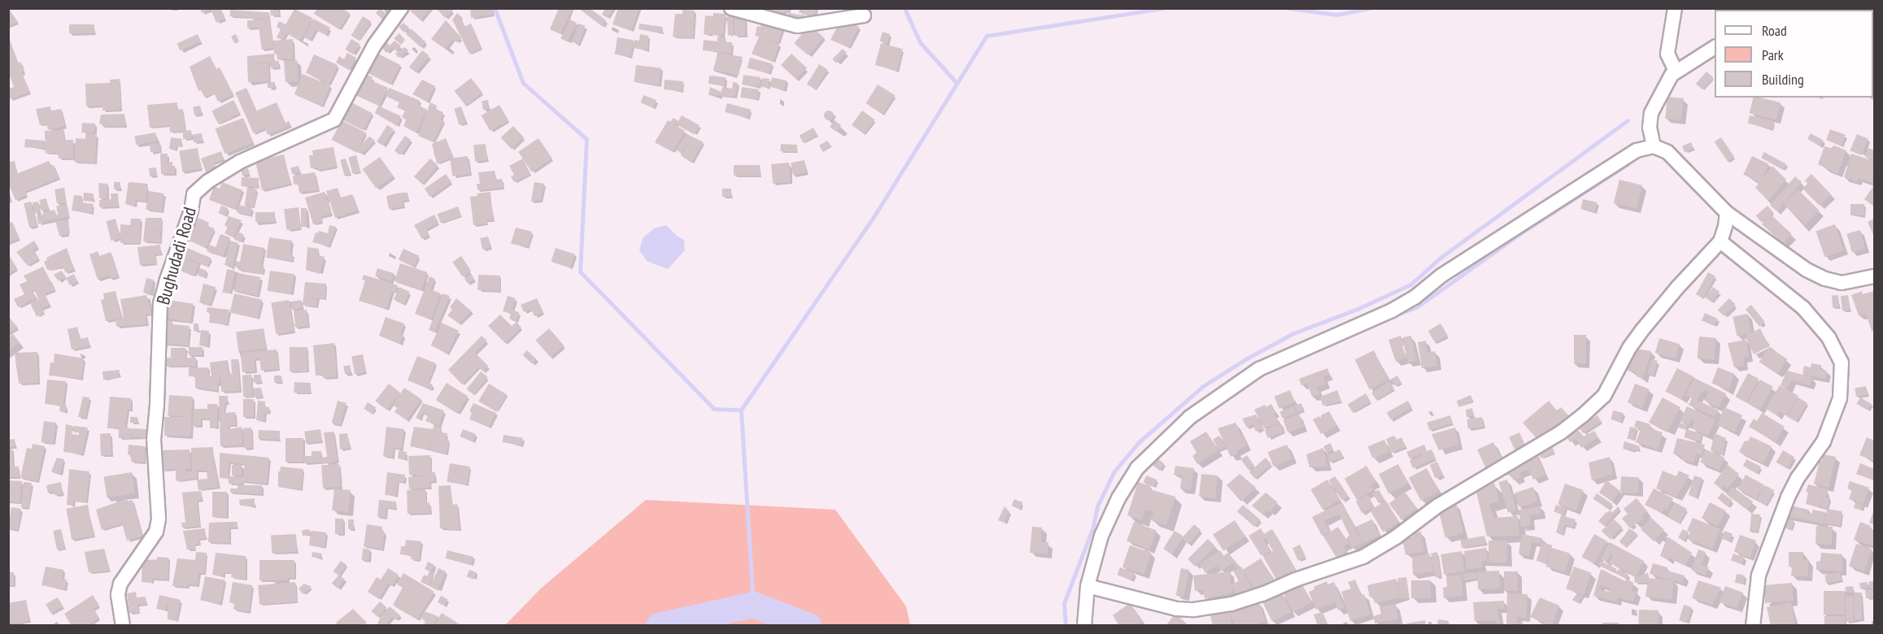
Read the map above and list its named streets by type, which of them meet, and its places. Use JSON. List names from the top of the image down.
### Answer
{
  "streets": {
    "street": ["Bughudadi Road"]
  },
  "legend": ["Road", "Park", "Building"]
}
